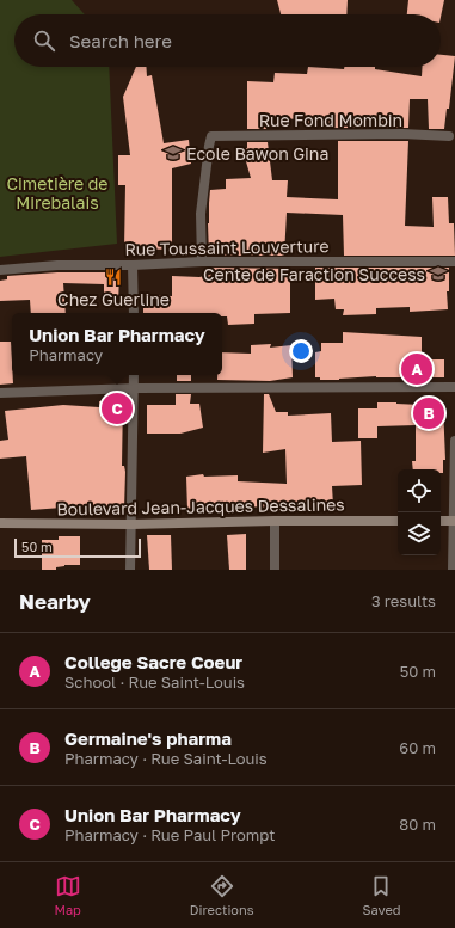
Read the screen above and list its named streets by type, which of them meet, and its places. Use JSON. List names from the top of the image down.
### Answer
{
  "streets": {
    "main road": ["Boulevard Jean-Jacques Dessalines"],
    "street": ["Rue Fond Mombin", "Rue Toussaint Louverture"]
  },
  "crossings": [
    ["Rue Fond Mombin", "Rue Toussaint Louverture"]
  ],
  "parks": ["Cimetière de Mirebalais"],
  "places": {
    "school or university": ["Ecole Bawon Gina", "Cente de Faraction Success"],
    "restaurant": ["Chez Guerline"]
  },
  "scale_bar": "50 m",
  "page": {
    "search": "Search here",
    "popup": ["Union Bar Pharmacy", "Pharmacy"],
    "pins": ["A", "C", "B"],
    "scale": "50 m",
    "heading": ["Nearby", "3 results"],
    "list": [
      {
        "mark": "A",
        "name": "College Sacre Coeur",
        "note": "School · Rue Saint-Louis",
        "value": "50 m"
      },
      {
        "mark": "B",
        "name": "Germaine's pharma",
        "note": "Pharmacy · Rue Saint-Louis",
        "value": "60 m"
      },
      {
        "mark": "C",
        "name": "Union Bar Pharmacy",
        "note": "Pharmacy · Rue Paul Prompt",
        "value": "80 m"
      }
    ],
    "nav": ["Map", "Directions", "Saved"]
  }
}
